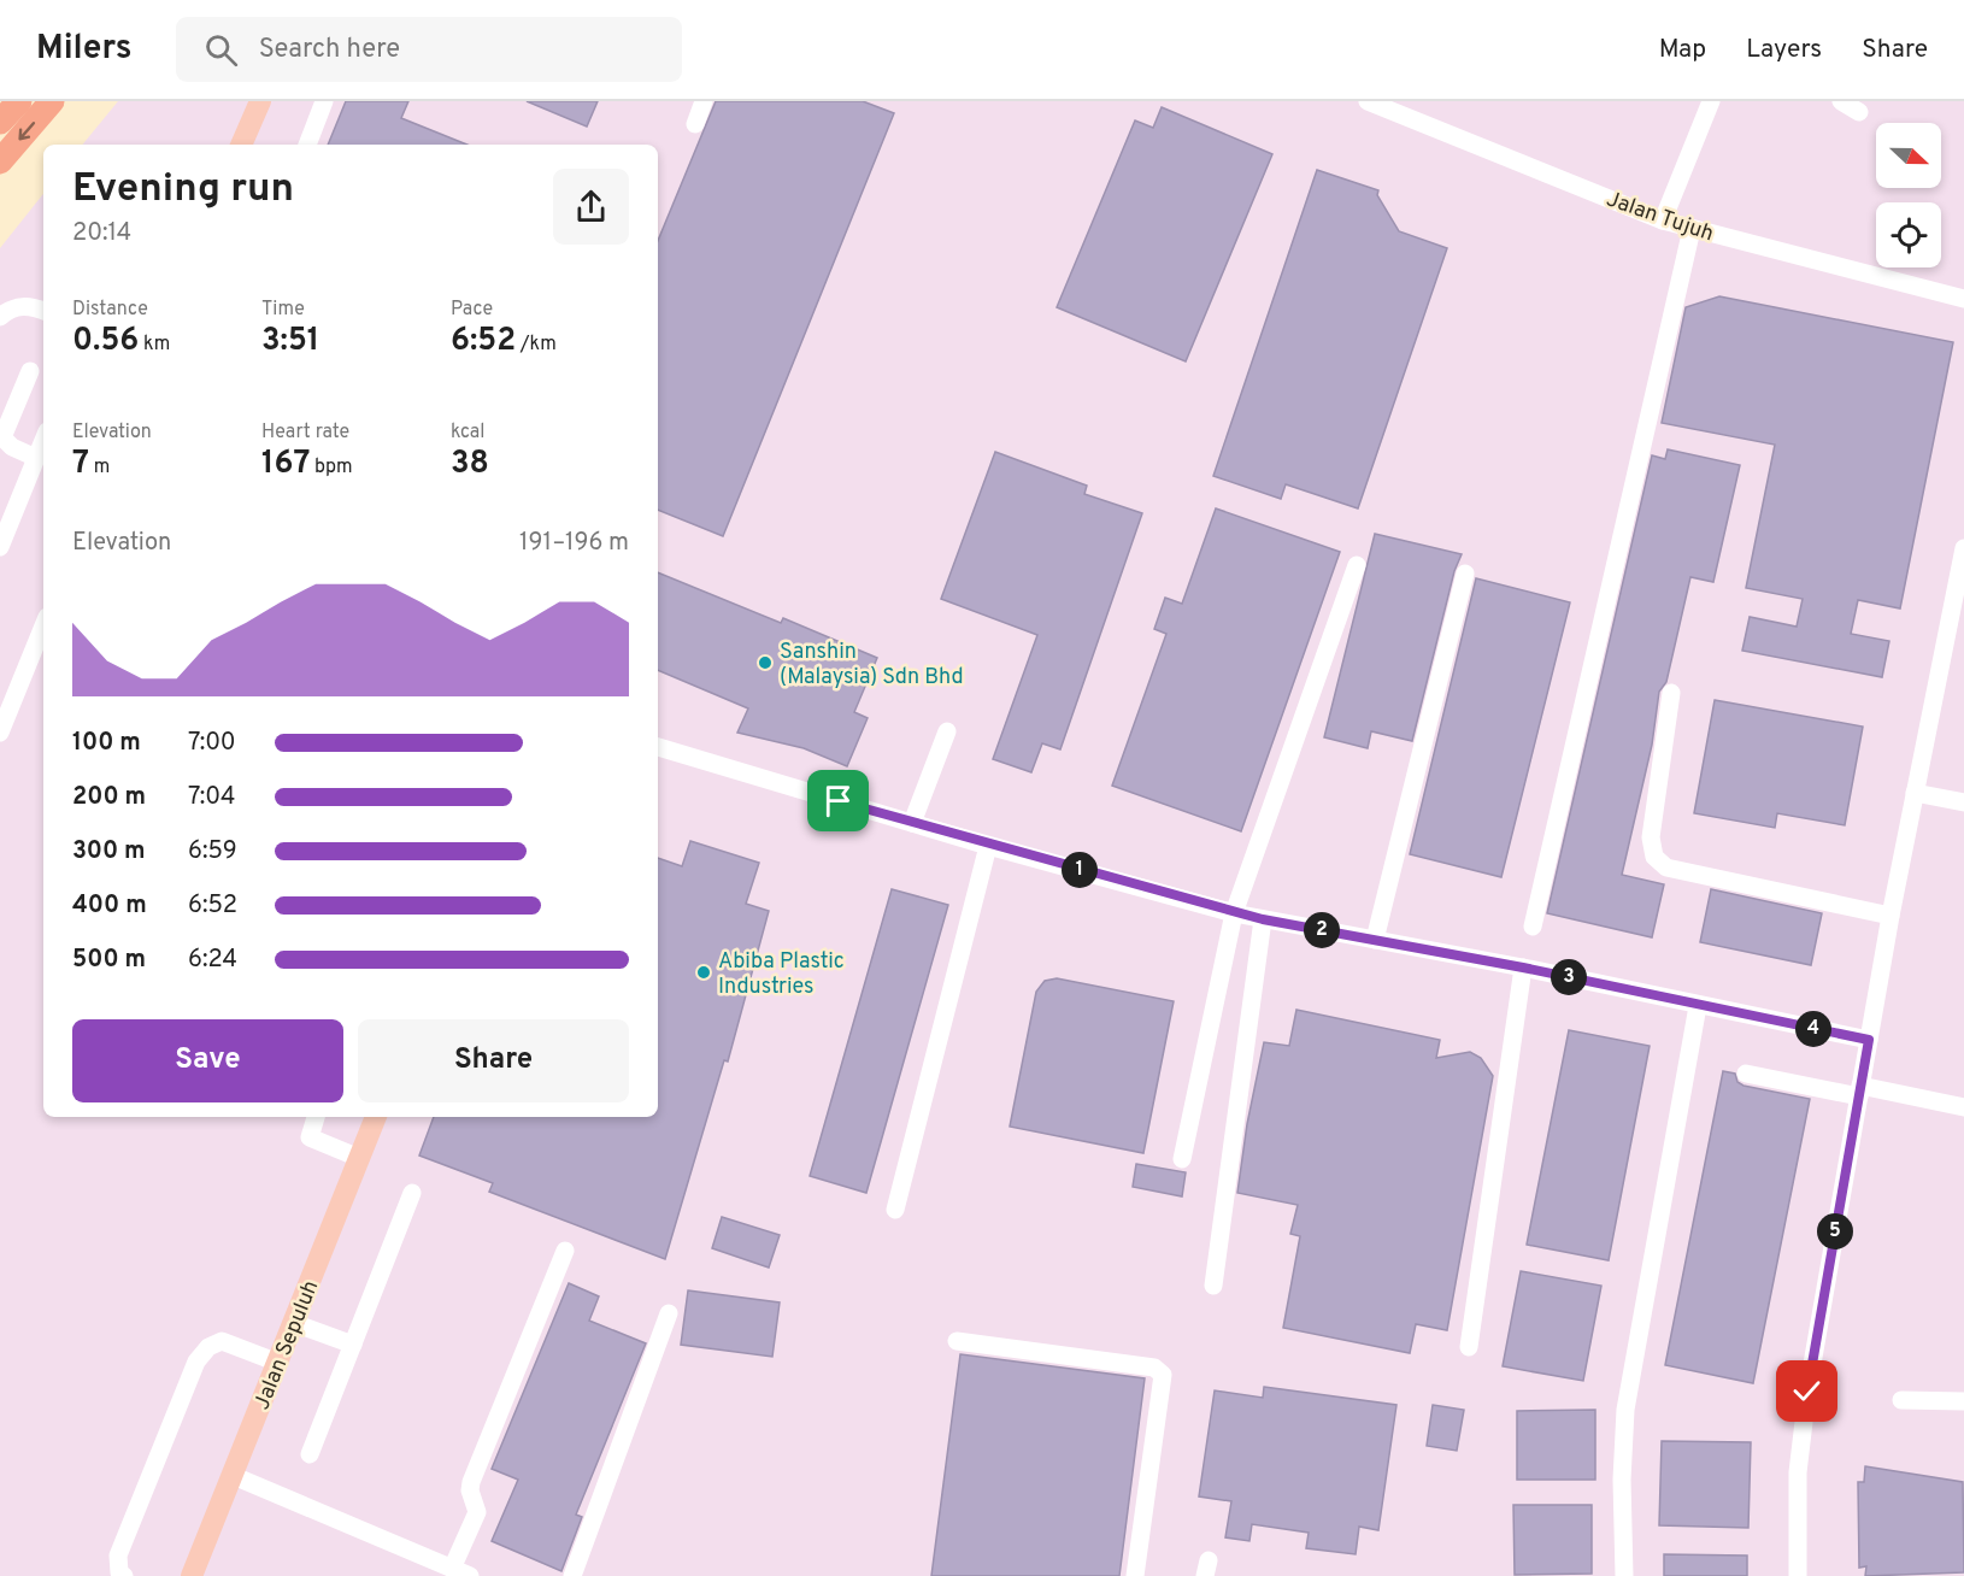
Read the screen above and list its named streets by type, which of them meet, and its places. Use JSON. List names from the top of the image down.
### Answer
{
  "streets": {
    "main road": ["Jalan Sepuluh"],
    "street": ["Jalan Tujuh"]
  },
  "places": ["Sanshin (Malaysia) Sdn Bhd", "Abiba Plastic Industries"],
  "north": "right",
  "page": {
    "header": "Milers",
    "search": "Search here",
    "nav": ["Map", "Layers", "Share"],
    "heading": ["Evening run", "20:14"],
    "stats": [
      ["Distance", "0.56 km"],
      ["Time", "3:51"],
      ["Pace", "6:52 /km"],
      ["Elevation", "7 m"],
      ["Heart rate", "167 bpm"],
      ["kcal", "38"]
    ],
    "chart": ["Elevation", "191–196 m"],
    "list": [
      {
        "name": "100 m",
        "note": "7:00"
      },
      {
        "name": "200 m",
        "note": "7:04"
      },
      {
        "name": "300 m",
        "note": "6:59"
      },
      {
        "name": "400 m",
        "note": "6:52"
      },
      {
        "name": "500 m",
        "note": "6:24"
      }
    ],
    "pins": [
      "1",
      "2",
      "3",
      "4",
      "5"
    ],
    "buttons": ["Save", "Share"]
  }
}
